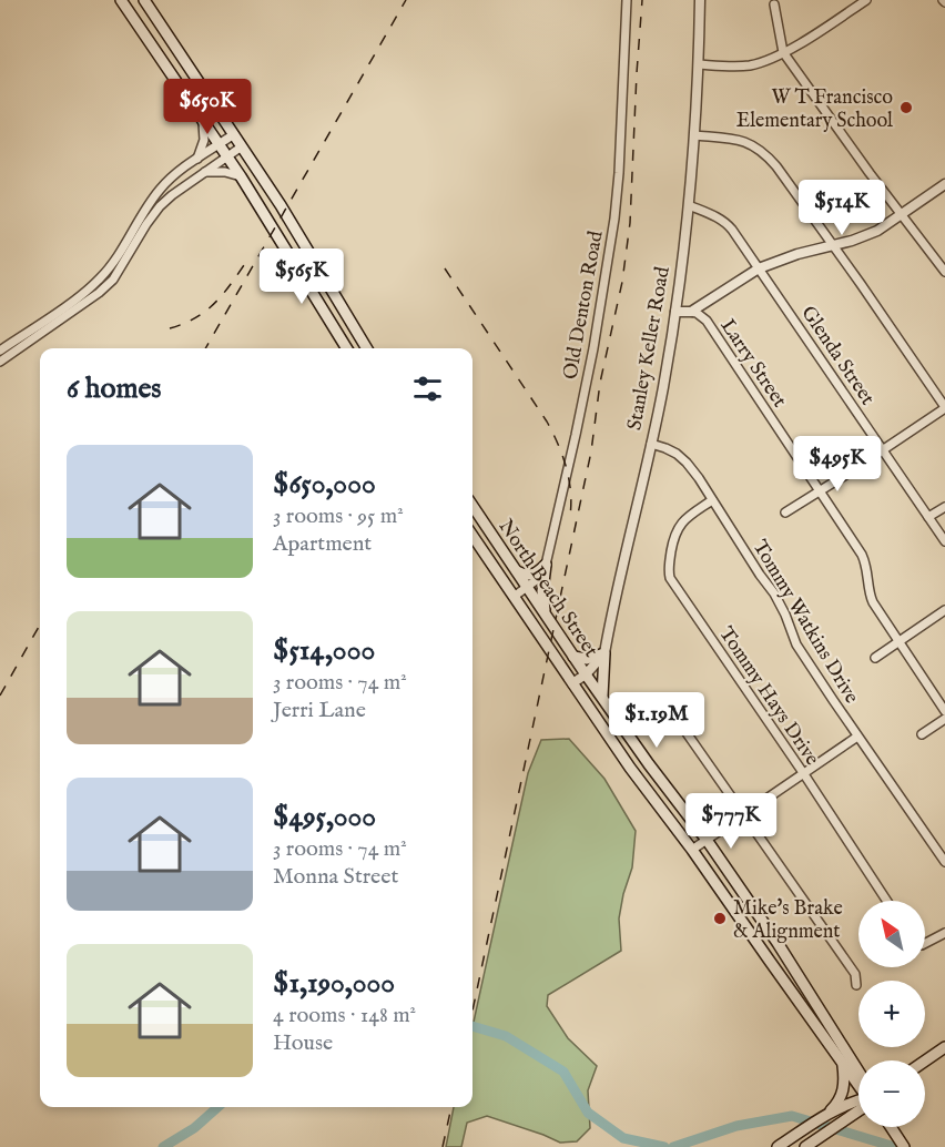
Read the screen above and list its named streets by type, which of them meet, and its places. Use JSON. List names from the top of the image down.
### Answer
{
  "streets": {
    "main road": ["North Beach Street"],
    "street": [
      "Old Denton Road",
      "Stanley Keller Road",
      "Glenda Street",
      "Larry Street",
      "Tommy Watkins Drive",
      "Tommy Hays Drive"
    ]
  },
  "crossings": [
    ["Old Denton Road", "North Beach Street"],
    ["Stanley Keller Road", "Glenda Street"],
    ["Stanley Keller Road", "North Beach Street"],
    ["Stanley Keller Road", "Tommy Watkins Drive"],
    ["Tommy Watkins Drive", "Tommy Hays Drive"]
  ],
  "places": ["W T Francisco Elementary School", "Mike's Brake & Alignment"],
  "north": "top left",
  "page": {
    "price": [
      "$650K",
      "$514K",
      "$565K",
      "$495K",
      "$1.19M",
      "$777K"
    ],
    "heading": "6 homes",
    "list": [
      {
        "name": "$650,000",
        "note": "3 rooms · 95 m² · Apartment"
      },
      {
        "name": "$514,000",
        "note": "3 rooms · 74 m² · Jerri Lane"
      },
      {
        "name": "$495,000",
        "note": "3 rooms · 74 m² · Monna Street"
      },
      {
        "name": "$1,190,000",
        "note": "4 rooms · 148 m² · House"
      }
    ],
    "map_buttons": ["+", "−"]
  }
}
